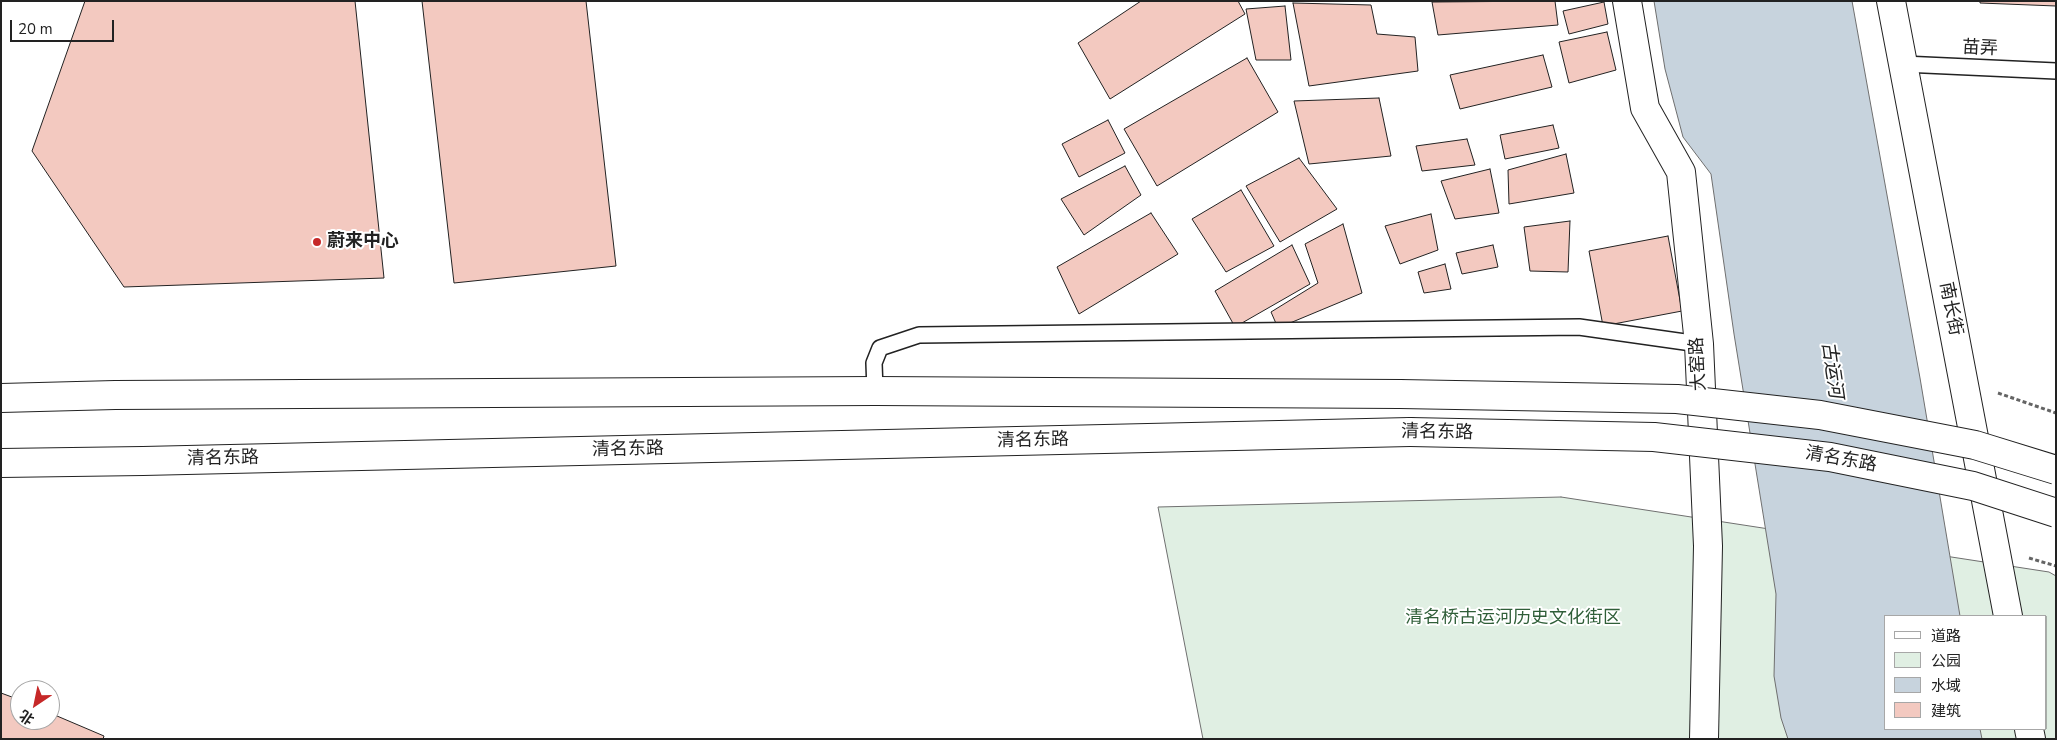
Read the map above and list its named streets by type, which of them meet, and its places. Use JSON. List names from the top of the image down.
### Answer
{
  "streets": {
    "main road": ["南长街", "大窑路", "清名东路"],
    "lane": ["苗弄"]
  },
  "crossings": [
    ["苗弄", "南长街"]
  ],
  "water": ["古运河"],
  "parks": ["清名桥古运河历史文化街区"],
  "places": ["蔚来中心"],
  "legend": [
    "道路",
    "公园",
    "水域",
    "建筑"
  ],
  "scale_bar": "20 m",
  "north": "bottom left"
}
